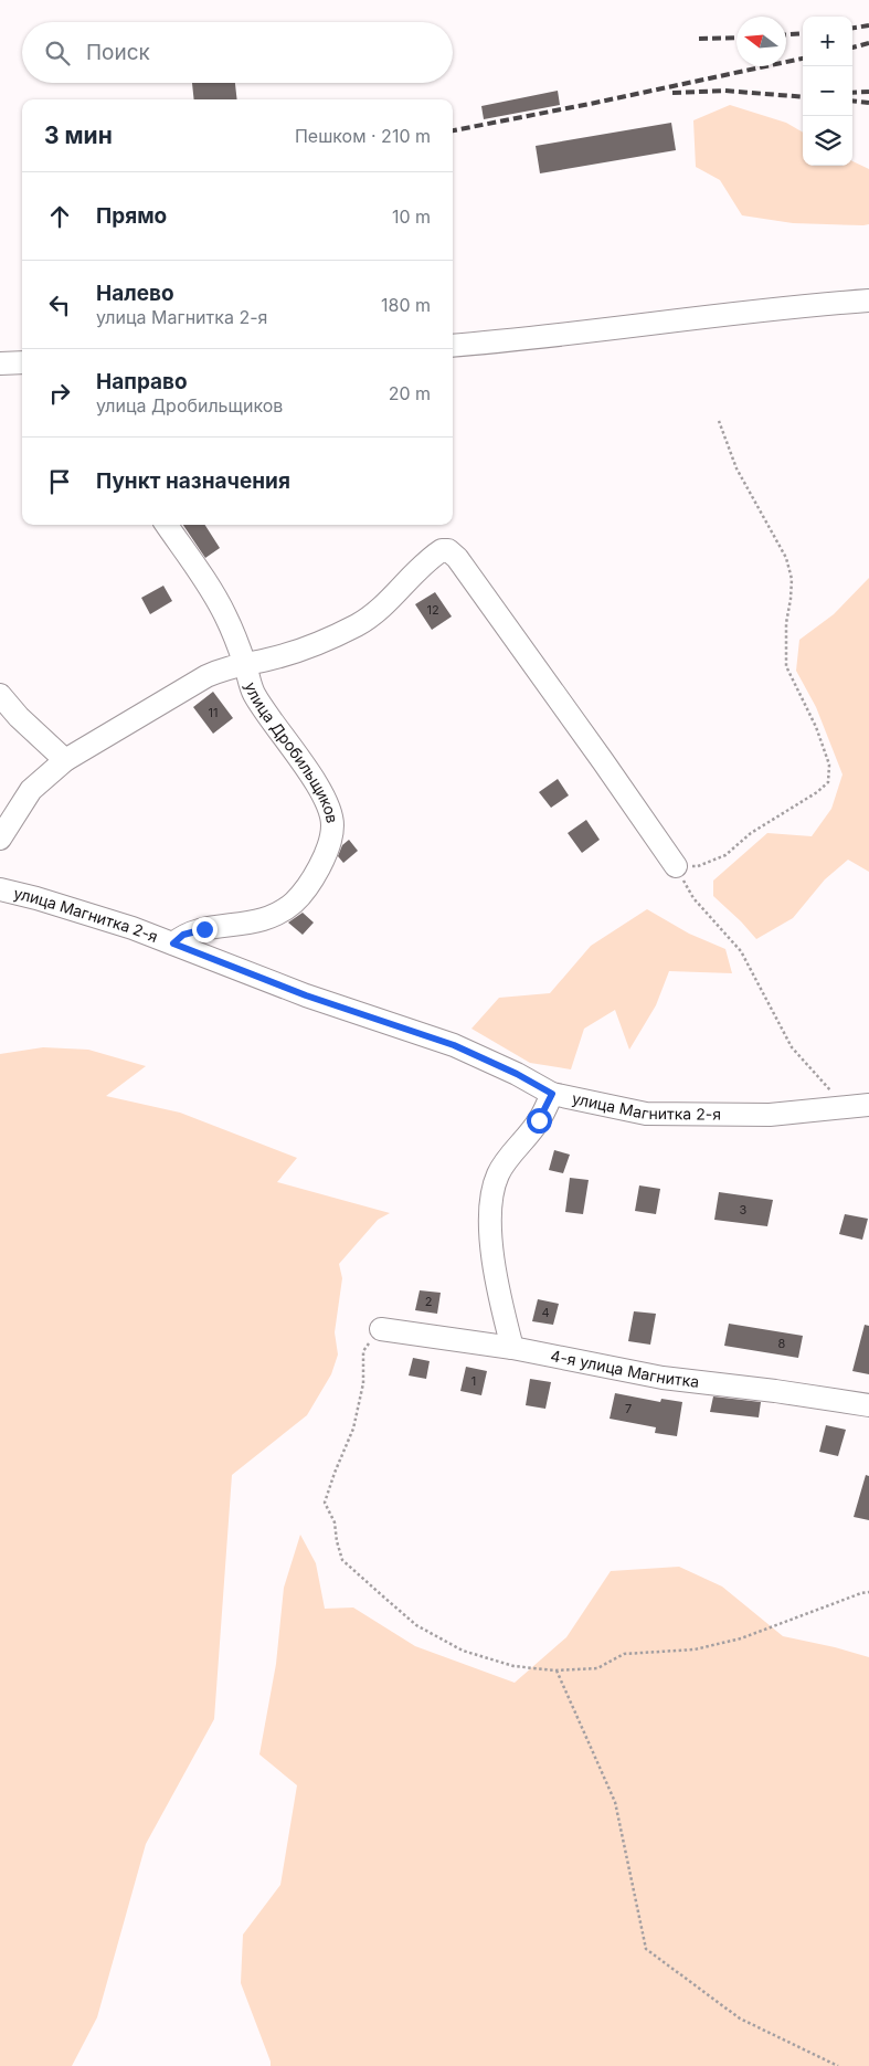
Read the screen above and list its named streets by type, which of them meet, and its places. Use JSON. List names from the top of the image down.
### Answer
{
  "streets": {
    "street": ["улица Дробильщиков", "улица Магнитка 2-я", "4-я улица Магнитка"]
  },
  "crossings": [
    ["улица Дробильщиков", "улица Магнитка 2-я"]
  ],
  "house_numbers": [
    "12",
    "11",
    "3",
    "2",
    "4",
    "8",
    "1",
    "7"
  ],
  "north": "left",
  "page": {
    "map_buttons": ["+", "−"],
    "search": "Поиск",
    "heading": ["3 мин", "Пешком · 210 m"],
    "list": [
      ["Прямо", "10 m"],
      ["Налево", "улица Магнитка 2-я", "180 m"],
      ["Направо", "улица Дробильщиков", "20 m"],
      "Пункт назначения"
    ]
  }
}
